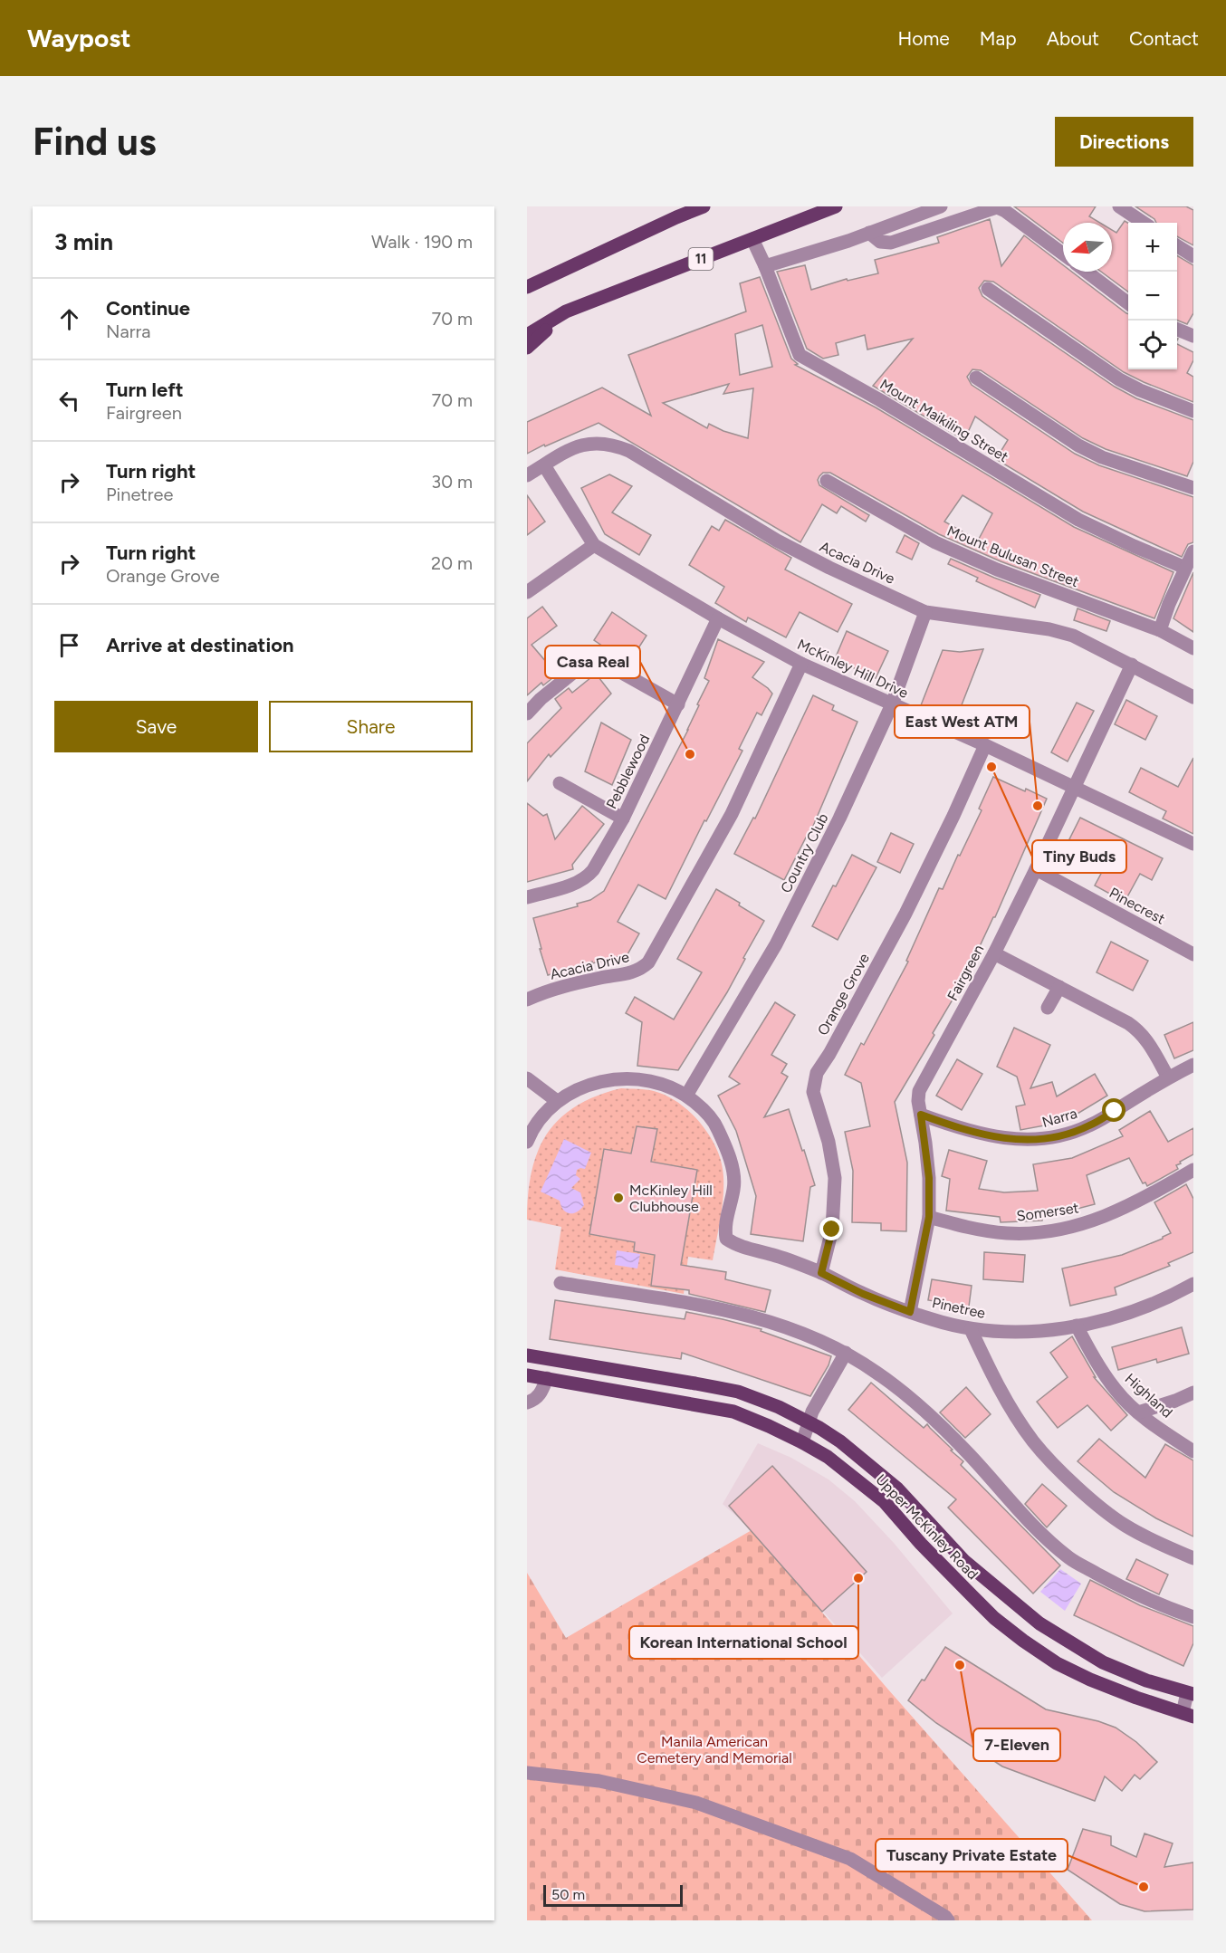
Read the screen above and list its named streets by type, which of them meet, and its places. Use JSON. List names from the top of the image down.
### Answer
{
  "streets": {
    "main road": ["11", "Upper McKinley Road"],
    "street": [
      "Mount Maikiling Street",
      "Mount Bulusan Street",
      "Acacia Drive",
      "McKinley Hill Drive",
      "Pebblewood",
      "Country Club",
      "Pinecrest",
      "Fairgreen",
      "Orange Grove",
      "Narra",
      "Somerset",
      "Pinetree",
      "Highland"
    ]
  },
  "crossings": [
    ["11", "Mount Maikiling Street"],
    ["Acacia Drive", "McKinley Hill Drive"],
    ["Acacia Drive", "Country Club"],
    ["Acacia Drive", "Fairgreen"],
    ["McKinley Hill Drive", "Pebblewood"],
    ["McKinley Hill Drive", "Country Club"],
    ["McKinley Hill Drive", "Fairgreen"],
    ["McKinley Hill Drive", "Orange Grove"],
    ["Country Club", "Pinetree"],
    ["Pinecrest", "Fairgreen"],
    ["Fairgreen", "Narra"],
    ["Fairgreen", "Somerset"],
    ["Fairgreen", "Pinetree"],
    ["Orange Grove", "Pinetree"],
    ["Pinetree", "Highland"]
  ],
  "parks": ["Manila American Cemetery and Memorial"],
  "places": [
    "Casa Real",
    "Tiny Buds",
    "East West ATM",
    "McKinley Hill Clubhouse",
    "Korean International School",
    "7-Eleven",
    "Tuscany Private Estate"
  ],
  "scale_bar": "50 m",
  "north": "left",
  "page": {
    "header": "Waypost",
    "nav": [
      "Home",
      "Map",
      "About",
      "Contact"
    ],
    "buttons": [
      "Directions",
      ["Save", "Share"]
    ],
    "title": "Find us",
    "heading": ["3 min", "Walk · 190 m"],
    "map_buttons": ["+", "−"],
    "list": [
      ["Continue", "Narra", "70 m"],
      ["Turn left", "Fairgreen", "70 m"],
      ["Turn right", "Pinetree", "30 m"],
      ["Turn right", "Orange Grove", "20 m"],
      "Arrive at destination"
    ],
    "scale": "50 m"
  }
}
